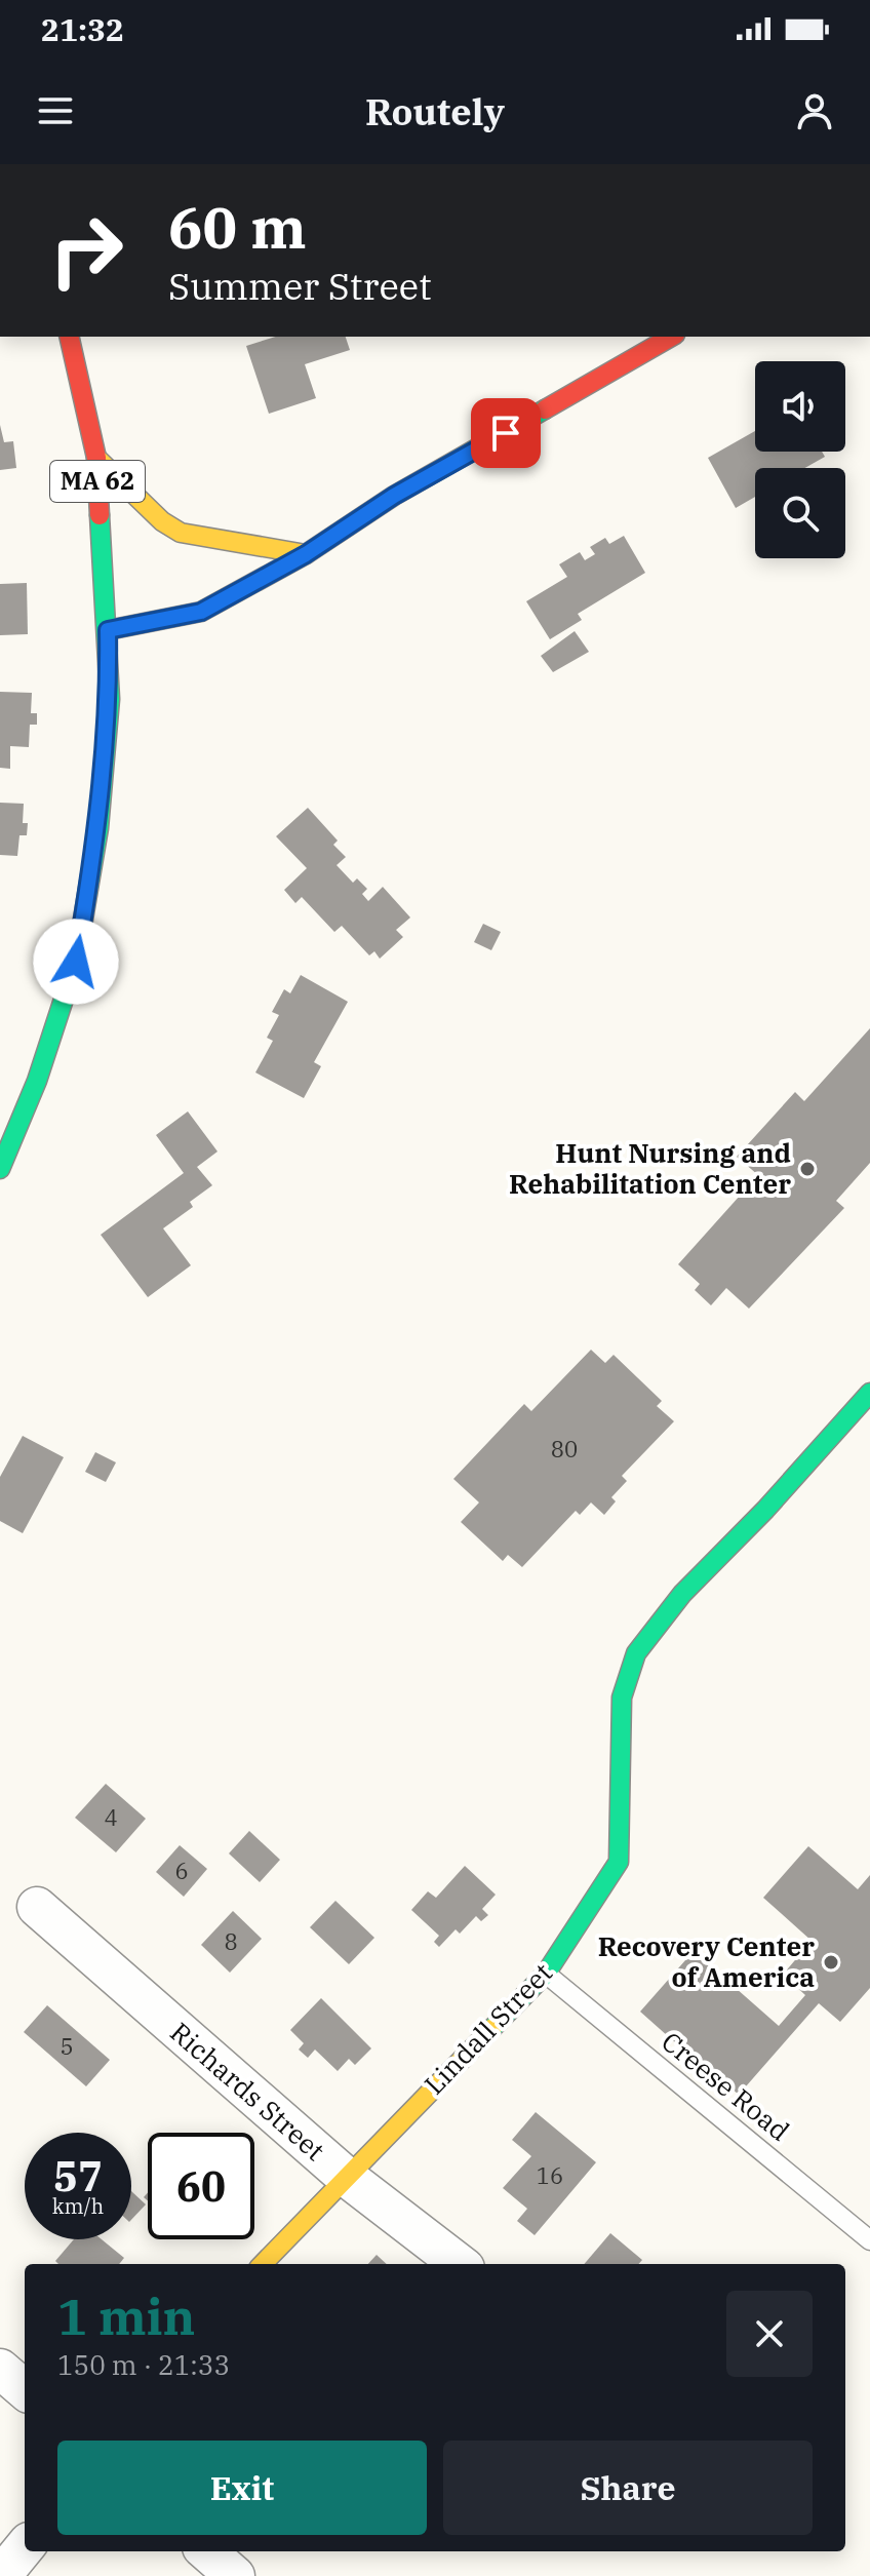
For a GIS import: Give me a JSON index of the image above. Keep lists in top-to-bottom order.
{
  "streets": {
    "street": ["MA 62", "Lindall Street", "Richards Street"],
    "lane": ["Creese Road"]
  },
  "crossings": [
    ["Lindall Street", "Creese Road"],
    ["Lindall Street", "Richards Street"]
  ],
  "places": ["Hunt Nursing and Rehabilitation Center", "Recovery Center of America"],
  "house_numbers": [
    "80",
    "4",
    "6",
    "8",
    "5",
    "16"
  ],
  "page": {
    "status": "21:32",
    "header": "Routely",
    "turn": ["60 m", "Summer Street"],
    "speed": "57 km/h",
    "limit": "60",
    "heading": ["1 min", "150 m · 21:33"],
    "buttons": ["Exit", "Share"]
  }
}
